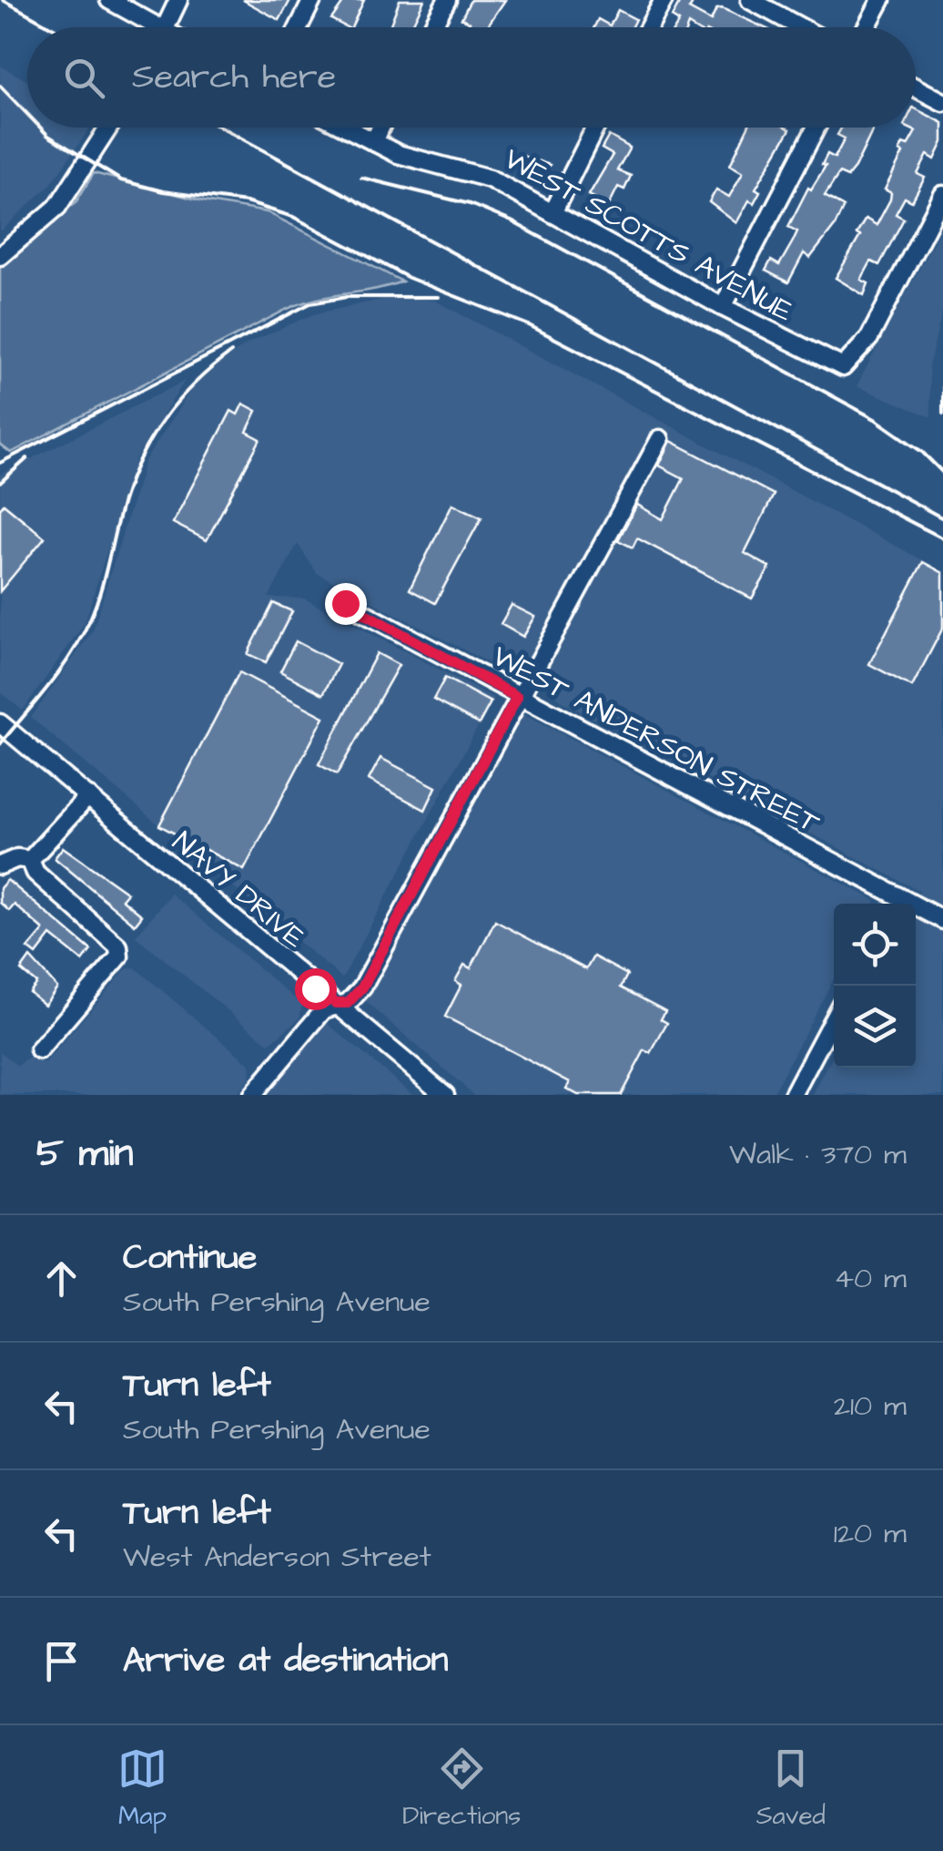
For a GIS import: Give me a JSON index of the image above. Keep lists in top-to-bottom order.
{
  "streets": {
    "street": ["WEST SCOTTS AVENUE", "WEST ANDERSON STREET", "NAVY DRIVE"]
  },
  "page": {
    "search": "Search here",
    "heading": ["5 min", "Walk · 370 m"],
    "list": [
      ["Continue", "South Pershing Avenue", "40 m"],
      ["Turn left", "South Pershing Avenue", "210 m"],
      ["Turn left", "West Anderson Street", "120 m"],
      "Arrive at destination"
    ],
    "nav": ["Map", "Directions", "Saved"]
  }
}
